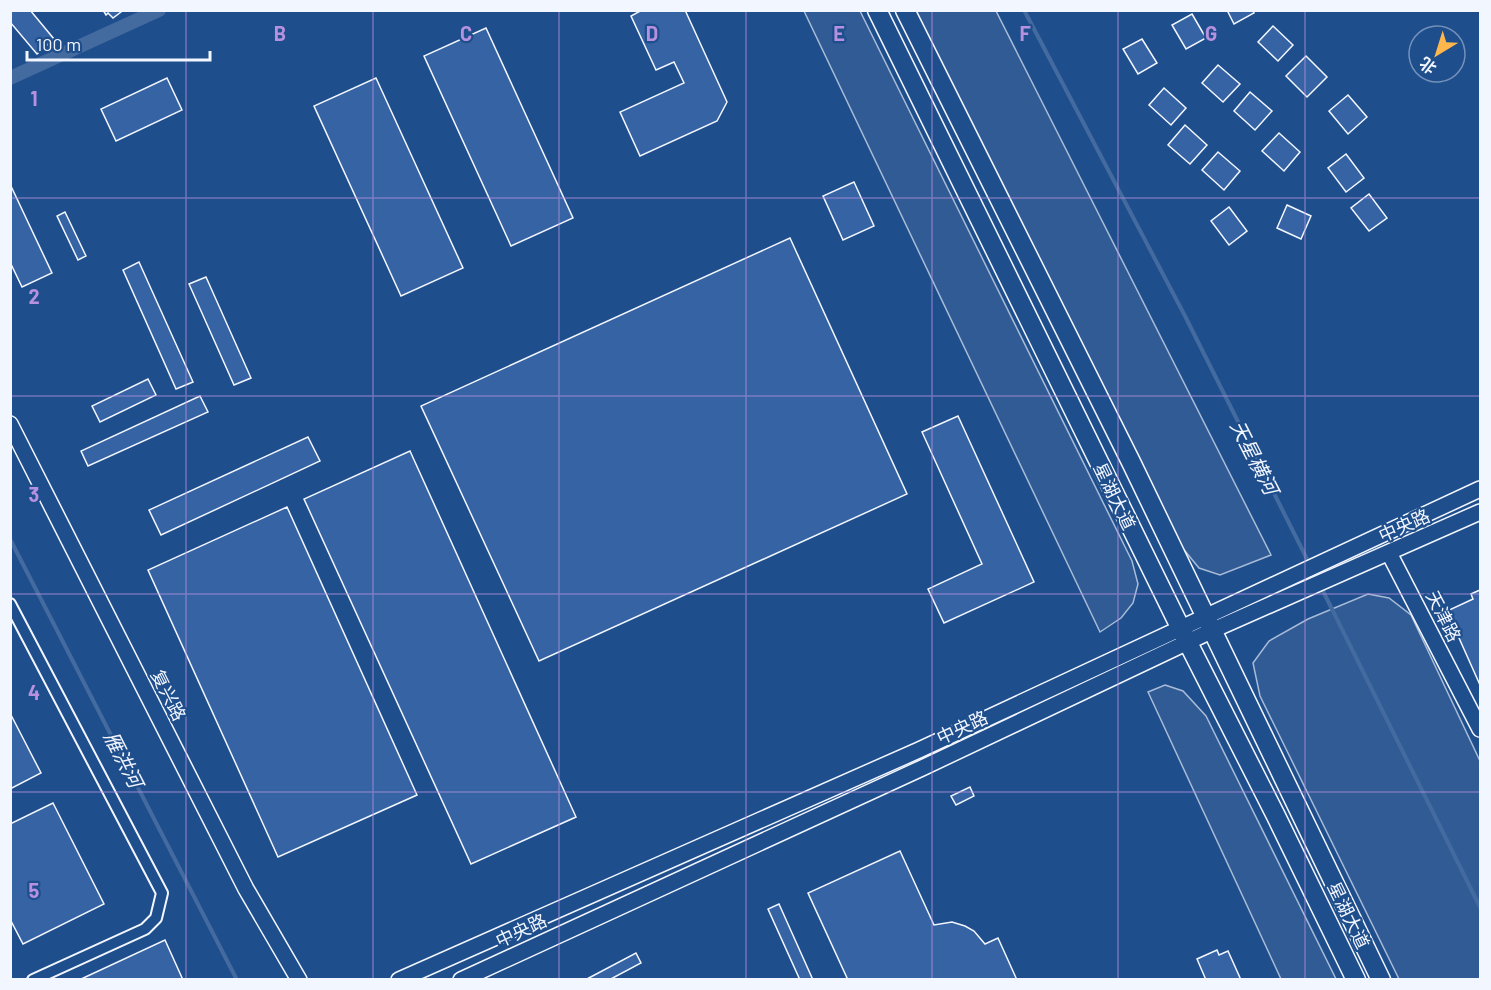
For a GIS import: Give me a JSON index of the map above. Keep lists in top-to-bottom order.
{
  "streets": {
    "main road": ["星湖大道"],
    "street": ["中央路", "天津路", "复兴路"]
  },
  "crossings": [
    ["星湖大道", "中央路"],
    ["中央路", "天津路"]
  ],
  "water": ["天星横河", "雁洪河"],
  "scale_bar": "100 m",
  "north": "bottom left",
  "grid": {
    "columns": [
      "B",
      "C",
      "D",
      "E",
      "F",
      "G"
    ],
    "rows": [
      "1",
      "2",
      "3",
      "4",
      "5"
    ]
  }
}
